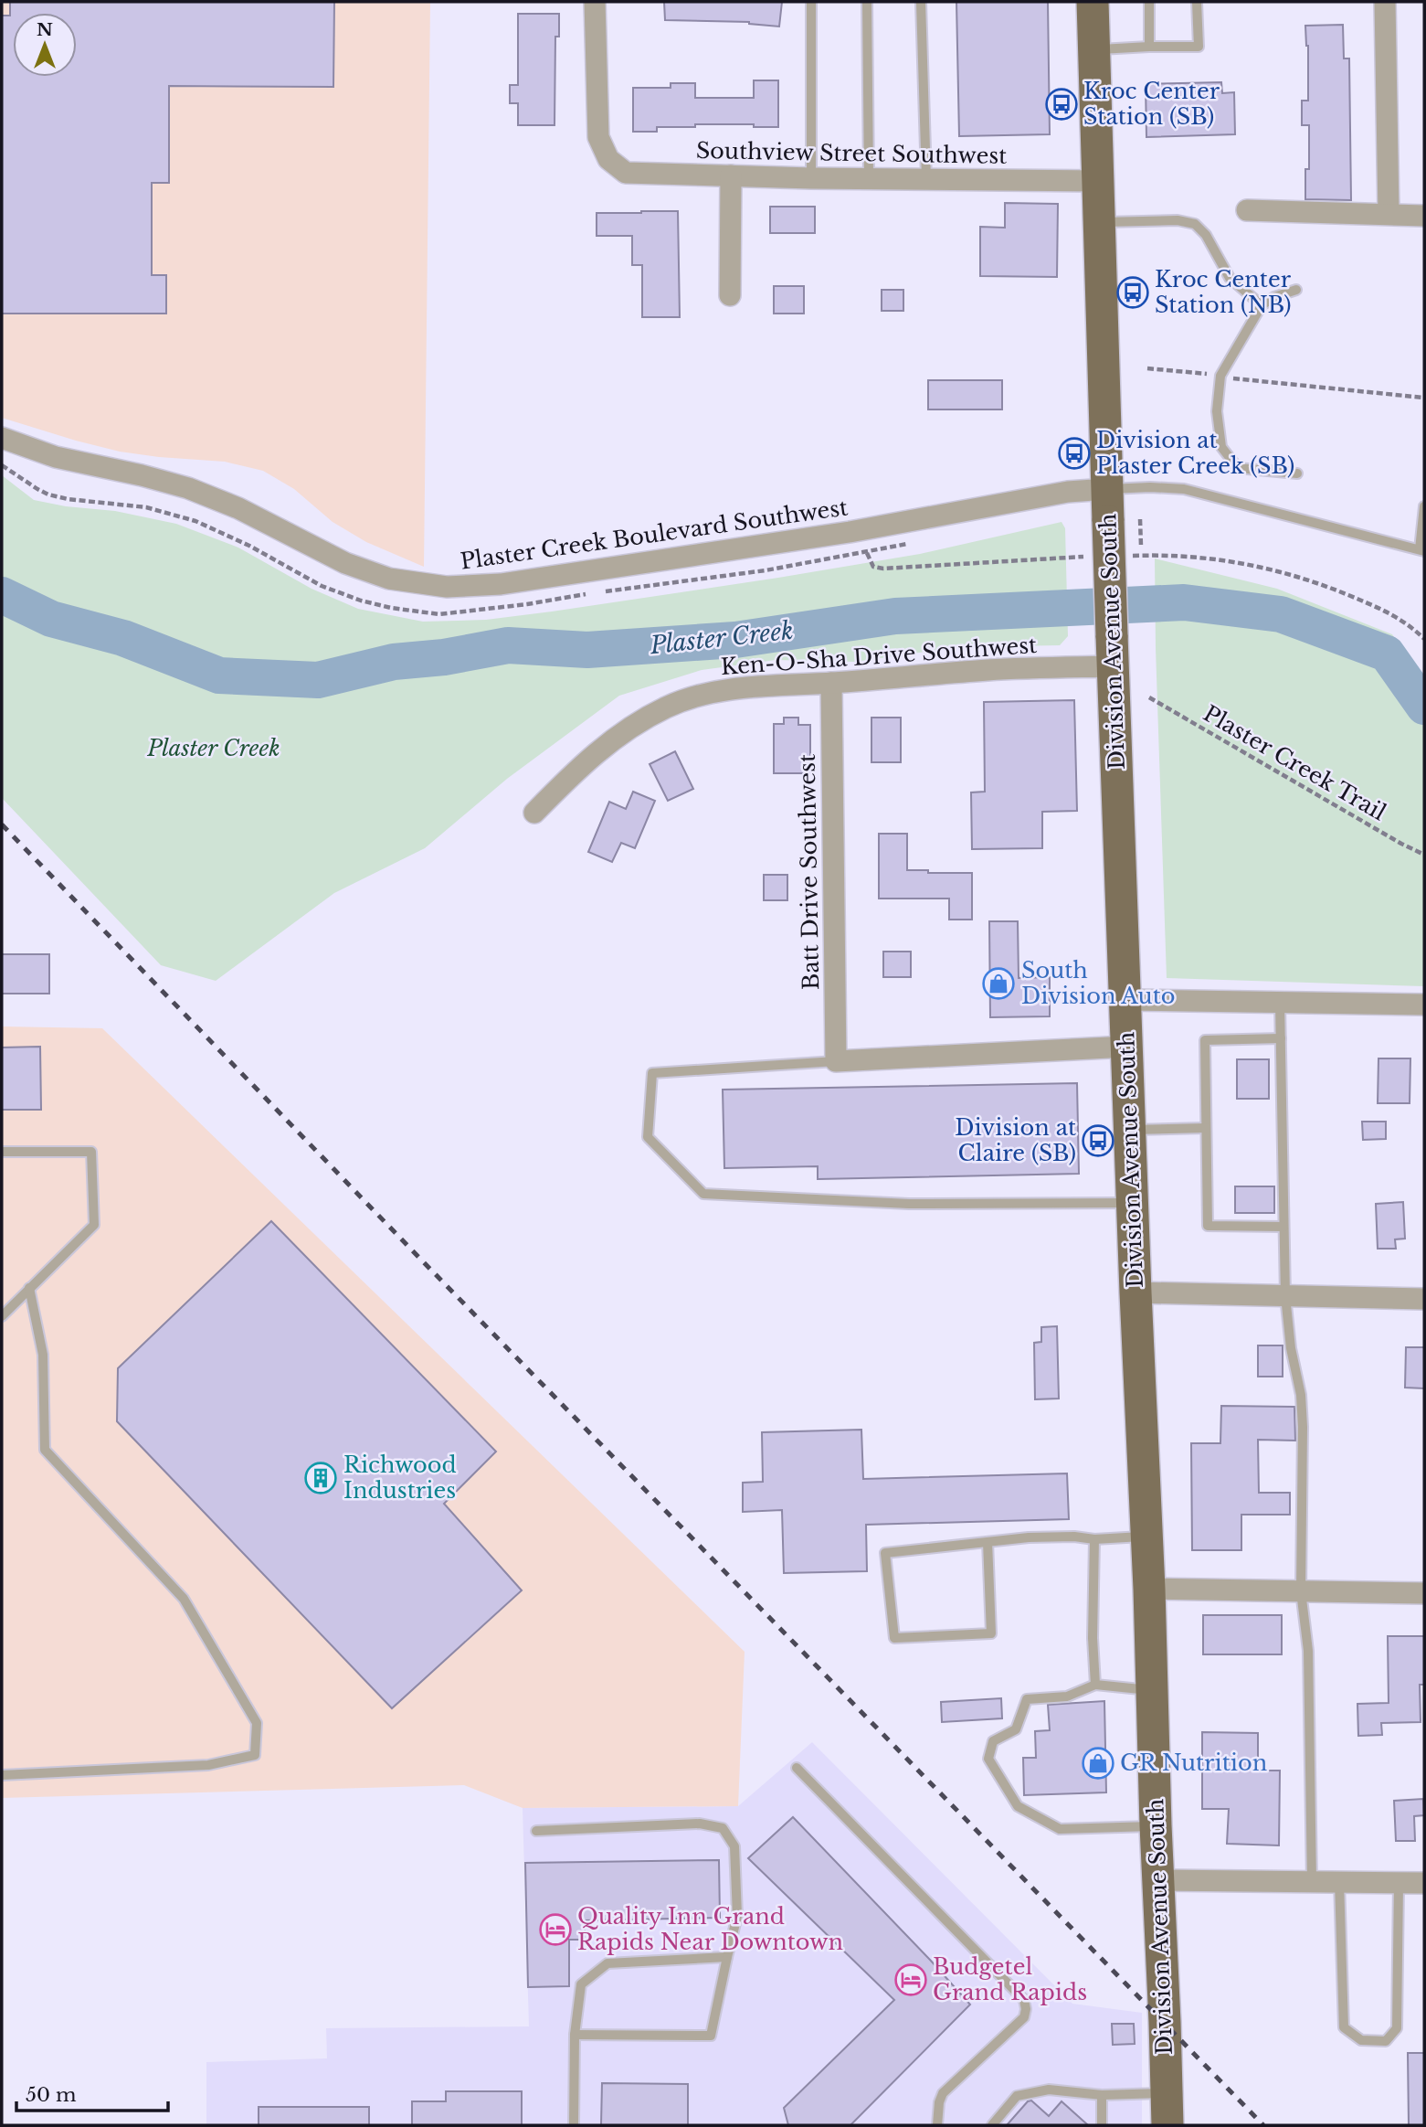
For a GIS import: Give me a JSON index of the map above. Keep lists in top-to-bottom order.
{
  "streets": {
    "main road": ["Division Avenue South"],
    "street": [
      "Southview Street Southwest",
      "Plaster Creek Boulevard Southwest",
      "Ken-O-Sha Drive Southwest",
      "Batt Drive Southwest"
    ],
    "path": ["Plaster Creek Trail"]
  },
  "crossings": [
    ["Southview Street Southwest", "Division Avenue South"],
    ["Plaster Creek Boulevard Southwest", "Division Avenue South"],
    ["Division Avenue South", "Ken-O-Sha Drive Southwest"],
    ["Ken-O-Sha Drive Southwest", "Batt Drive Southwest"]
  ],
  "water": ["Plaster Creek"],
  "parks": ["Plaster Creek"],
  "places": {
    "bus stop": [
      "Kroc Center Station (SB)",
      "Kroc Center Station (NB)",
      "Division at Plaster Creek (SB)",
      "Division at Claire (SB)"
    ],
    "shop": ["South Division Auto", "GR Nutrition"],
    "building": ["Richwood Industries"],
    "hotel": ["Quality Inn Grand Rapids Near Downtown", "Budgetel Grand Rapids"]
  },
  "scale_bar": "50 m",
  "north": "top"
}
